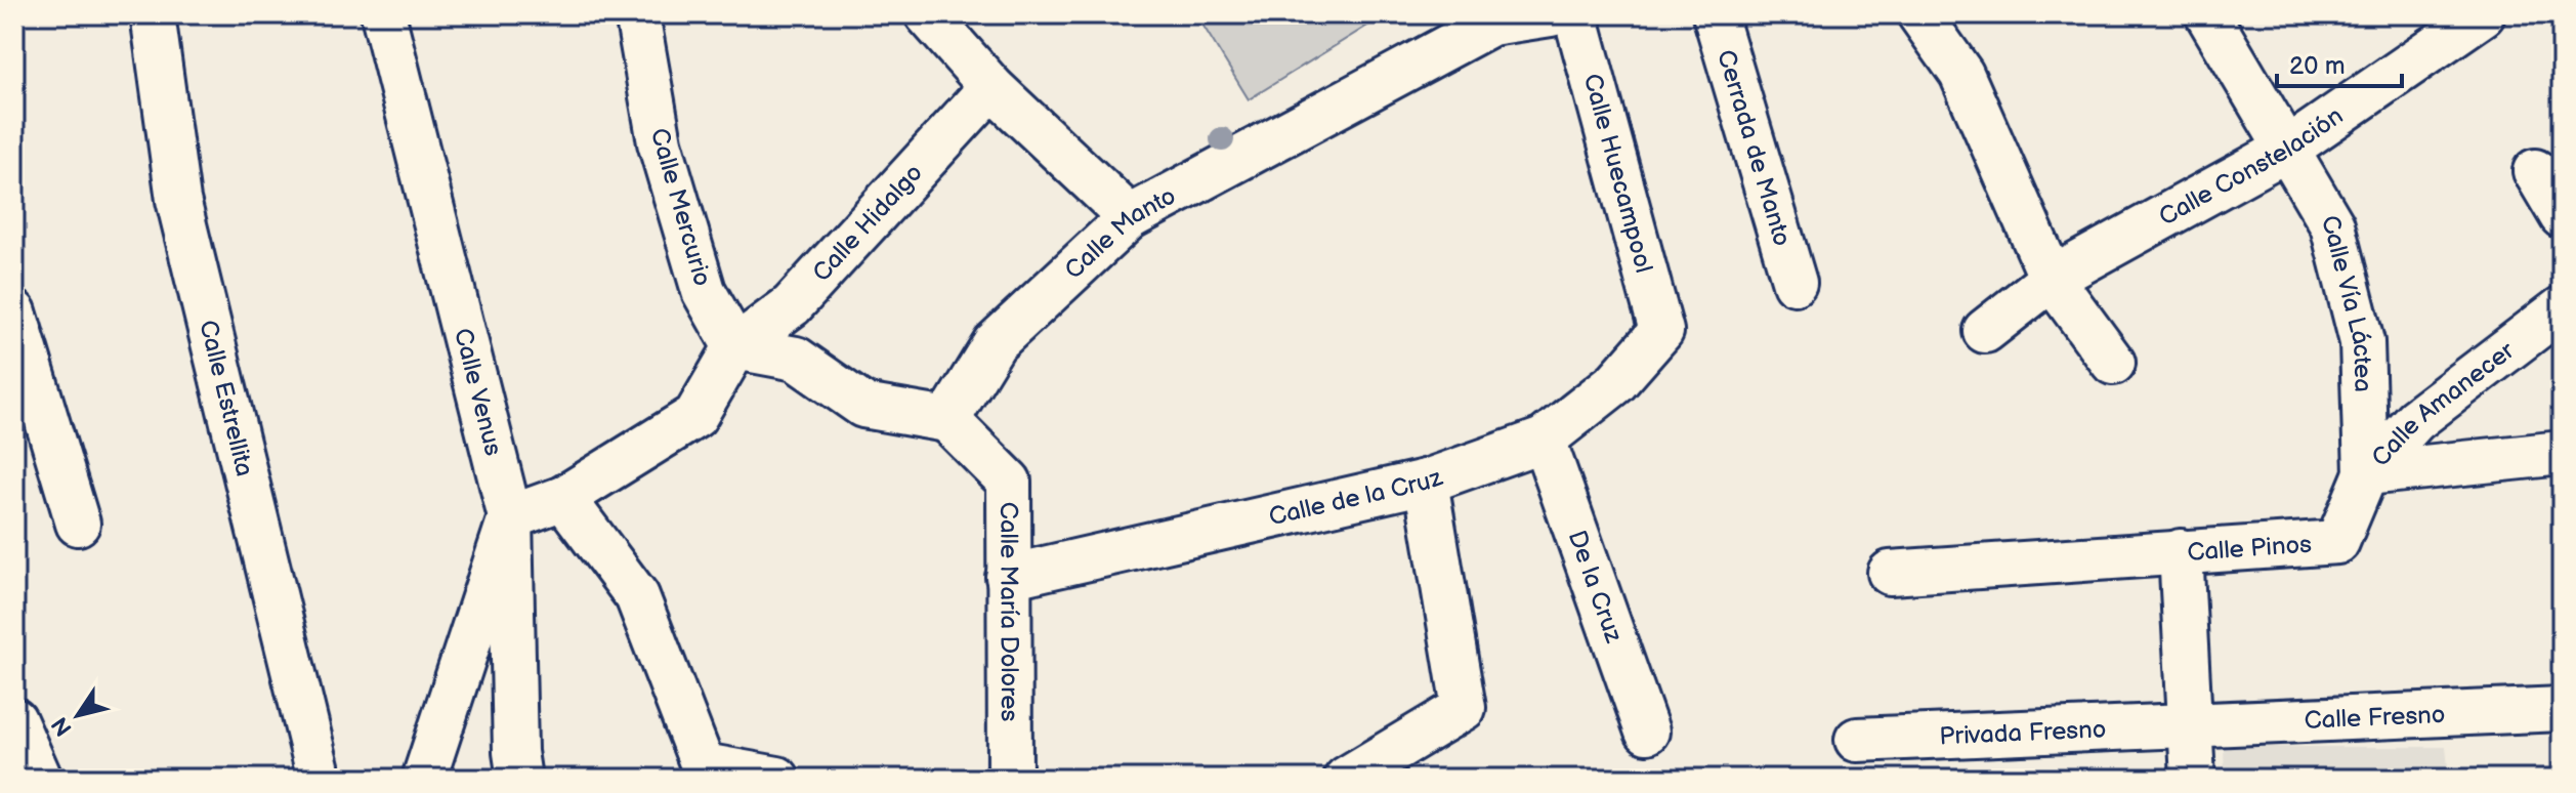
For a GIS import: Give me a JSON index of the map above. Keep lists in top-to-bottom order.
{
  "streets": {
    "street": [
      "Cerrada de Manto",
      "Calle Constelación",
      "Calle Huecampool",
      "Calle Mercurio",
      "Calle Hidalgo",
      "Calle Manto",
      "Calle Vía Láctea",
      "Calle Venus",
      "Calle Estrellita",
      "Calle Amanecer",
      "Calle de la Cruz",
      "Calle Pinos",
      "De la Cruz",
      "Calle María Dolores",
      "Calle Fresno",
      "Privada Fresno"
    ]
  },
  "crossings": [
    ["Calle Constelación", "Calle Vía Láctea"],
    ["Calle Huecampool", "Calle de la Cruz"],
    ["Calle Mercurio", "Calle Hidalgo"],
    ["Calle Manto", "Calle María Dolores"],
    ["Calle Vía Láctea", "Calle Amanecer"],
    ["Calle Vía Láctea", "Calle Pinos"],
    ["Calle Amanecer", "Calle Pinos"],
    ["Calle de la Cruz", "De la Cruz"],
    ["Calle de la Cruz", "Calle María Dolores"],
    ["Calle Fresno", "Privada Fresno"]
  ],
  "scale_bar": "20 m",
  "north": "bottom left"
}
